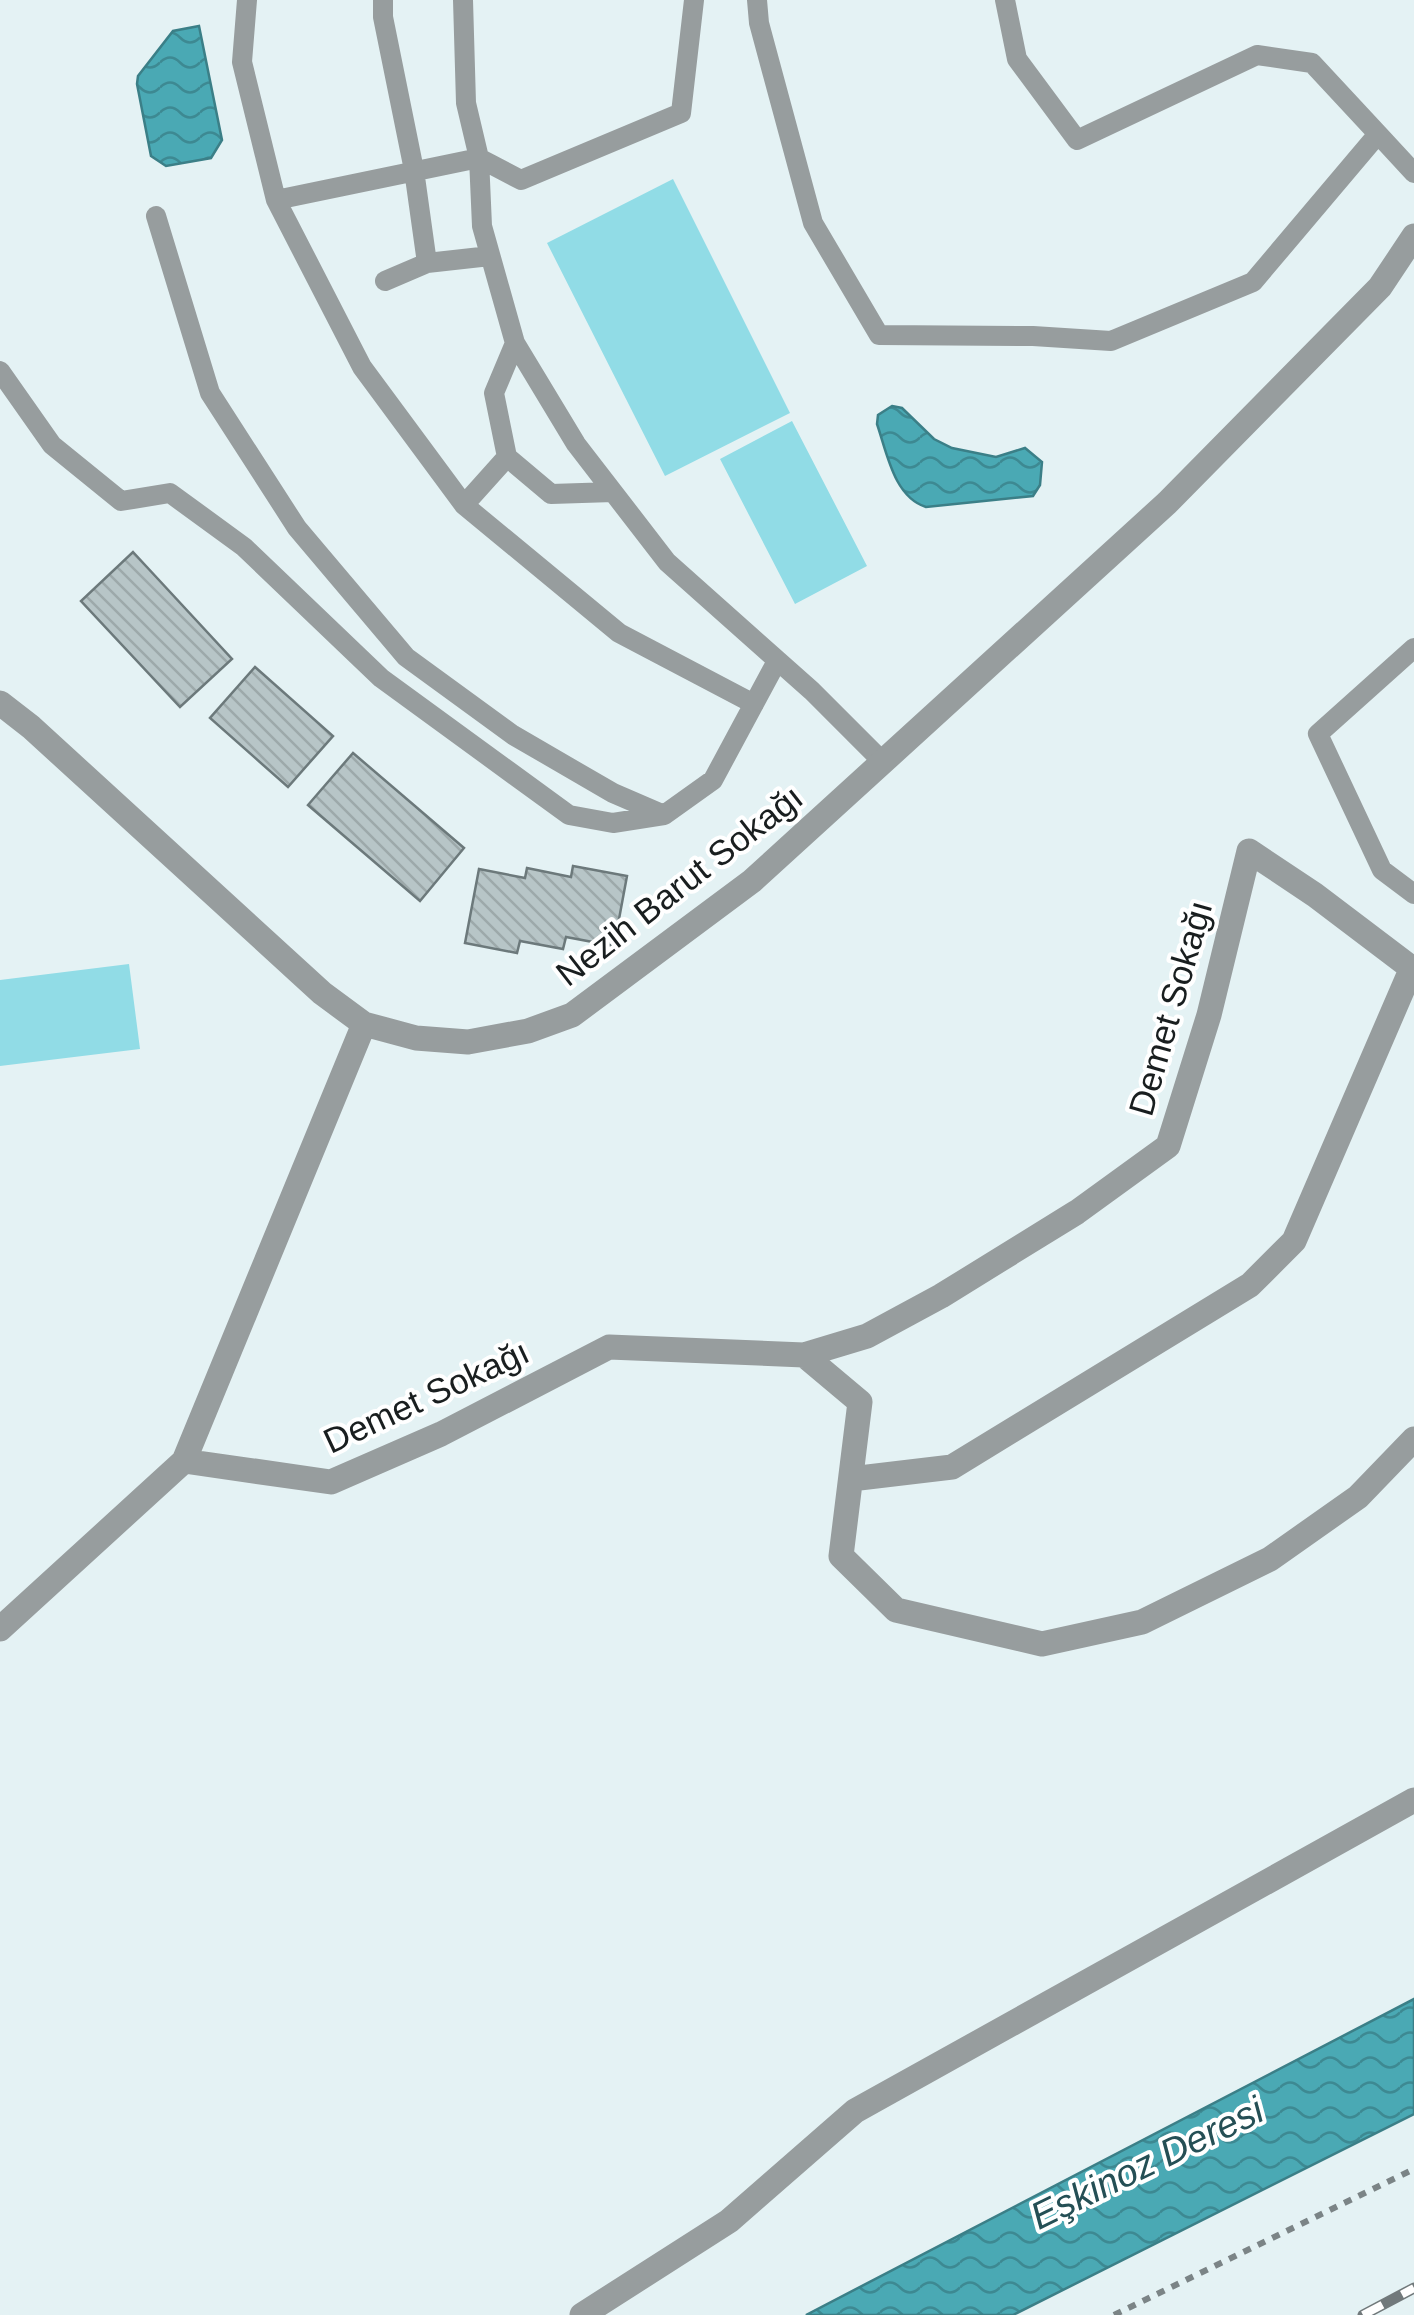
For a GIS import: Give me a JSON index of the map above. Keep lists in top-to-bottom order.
{
  "streets": {
    "street": ["Nezih Barut Sokağı", "Demet Sokağı"]
  },
  "water": ["Eşkinoz Deresi"]
}
